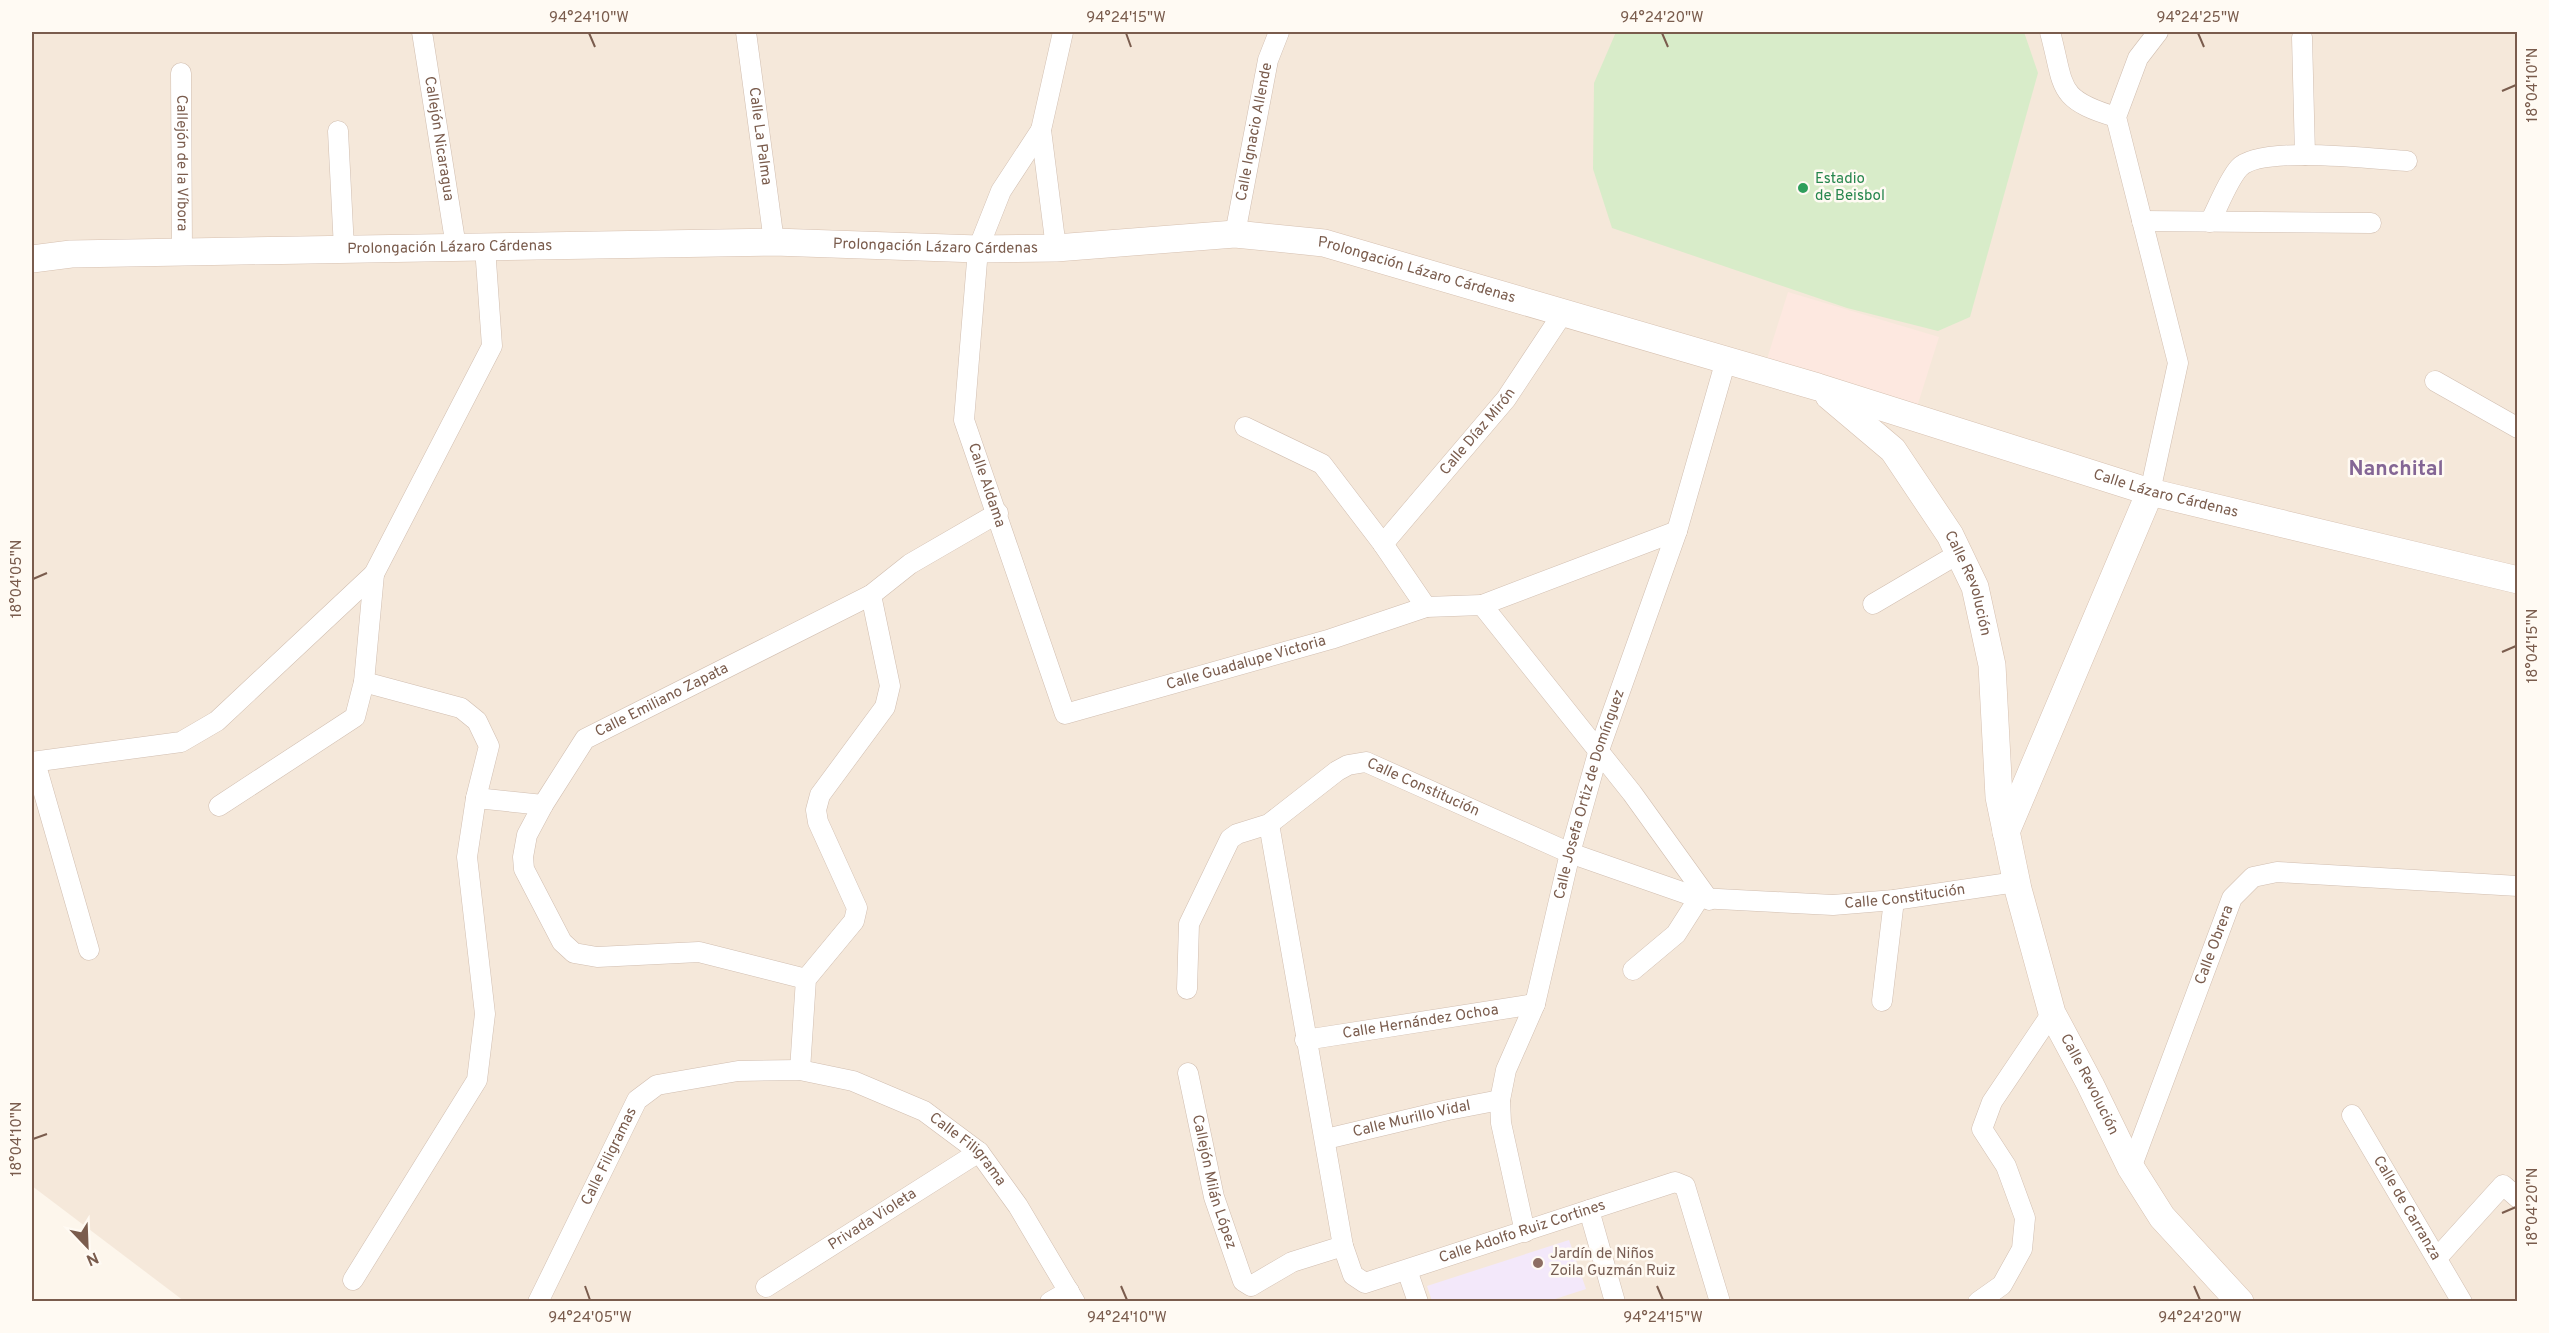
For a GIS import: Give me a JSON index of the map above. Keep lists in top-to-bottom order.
{
  "streets": {
    "main road": ["Prolongación Lázaro Cárdenas", "Calle Lázaro Cárdenas", "Calle Revolución"],
    "street": [
      "Calle Ignacio Allende",
      "Calle La Palma",
      "Callejón Nicaragua",
      "Callejón de la Víbora",
      "Calle Díaz Mirón",
      "Calle Aldama",
      "Calle Guadalupe Victoria",
      "Calle Emiliano Zapata",
      "Calle Constitución",
      "Calle Josefa Ortiz de Domínguez",
      "Calle Obrera",
      "Calle Hernández Ochoa",
      "Calle Murillo Vidal",
      "Calle Filigrama",
      "Calle Filigramas",
      "Callejón Milán López",
      "Calle de Carranza",
      "Privada Violeta",
      "Calle Adolfo Ruiz Cortines"
    ]
  },
  "crossings": [
    ["Calle Ignacio Allende", "Prolongación Lázaro Cárdenas"],
    ["Calle La Palma", "Prolongación Lázaro Cárdenas"],
    ["Callejón Nicaragua", "Prolongación Lázaro Cárdenas"],
    ["Callejón de la Víbora", "Prolongación Lázaro Cárdenas"],
    ["Prolongación Lázaro Cárdenas", "Calle Díaz Mirón"],
    ["Prolongación Lázaro Cárdenas", "Calle Aldama"],
    ["Prolongación Lázaro Cárdenas", "Calle Lázaro Cárdenas"],
    ["Prolongación Lázaro Cárdenas", "Calle Revolución"],
    ["Prolongación Lázaro Cárdenas", "Calle Josefa Ortiz de Domínguez"],
    ["Calle Aldama", "Calle Guadalupe Victoria"],
    ["Calle Aldama", "Calle Emiliano Zapata"],
    ["Calle Lázaro Cárdenas", "Calle Revolución"],
    ["Calle Revolución", "Calle Constitución"],
    ["Calle Revolución", "Calle Obrera"],
    ["Calle Constitución", "Calle Josefa Ortiz de Domínguez"],
    ["Calle Josefa Ortiz de Domínguez", "Calle Hernández Ochoa"],
    ["Calle Josefa Ortiz de Domínguez", "Calle Murillo Vidal"],
    ["Calle Josefa Ortiz de Domínguez", "Calle Adolfo Ruiz Cortines"],
    ["Calle Filigrama", "Calle Filigramas"],
    ["Calle Filigrama", "Privada Violeta"],
    ["Callejón Milán López", "Calle Adolfo Ruiz Cortines"]
  ],
  "districts": ["Nanchital"],
  "places": ["Estadio de Beisbol", "Jardín de Niños Zoila Guzmán Ruiz"],
  "north": "bottom right",
  "coordinates": [
    "94°24'10\"W",
    "94°24'15\"W",
    "94°24'20\"W",
    "94°24'25\"W",
    "18°04'10\"N",
    "18°04'05\"N",
    "18°04'15\"N",
    "18°04'20\"N",
    "94°24'05\"W"
  ]
}
